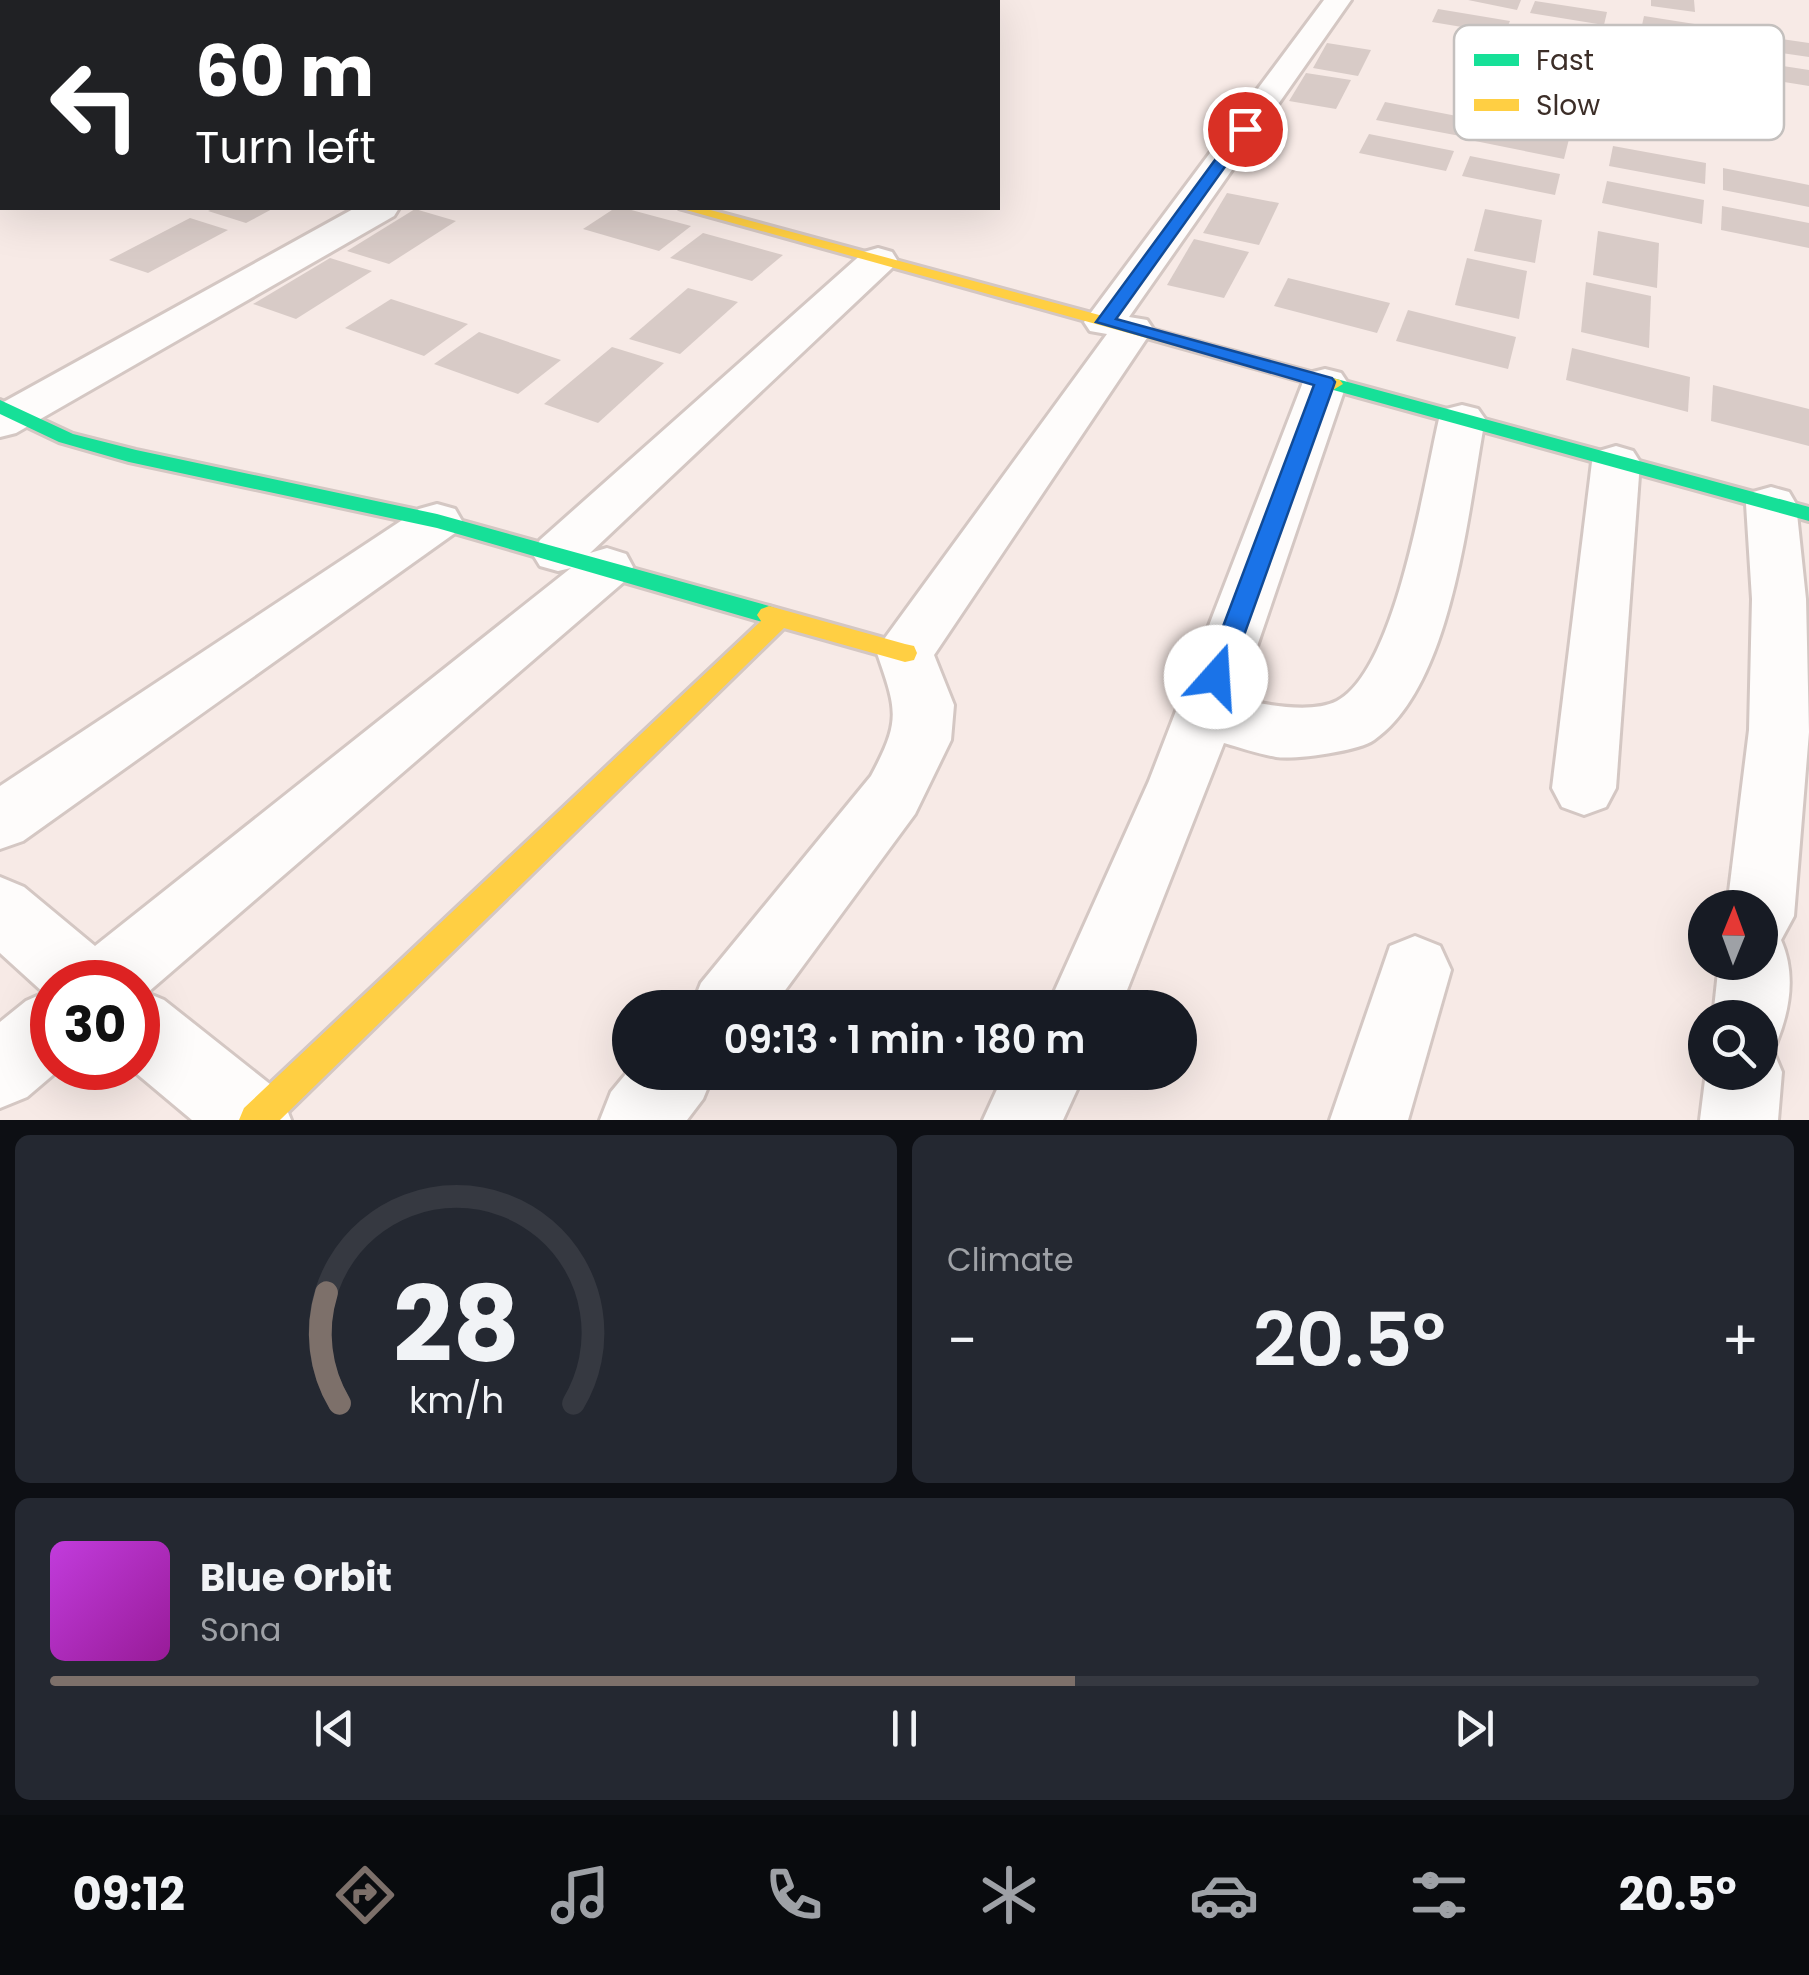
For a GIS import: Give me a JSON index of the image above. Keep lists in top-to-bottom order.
{
  "legend": ["Fast", "Slow"],
  "north": "top",
  "page": {
    "turn": ["60 m", "Turn left"],
    "limit": "30",
    "trip": "09:13 · 1 min · 180 m",
    "tile": "Climate",
    "heat": ["−", "20.5°", "+"],
    "song": ["Blue Orbit", "Sona"],
    "tabs": ["09:12", "20.5°"],
    "gauge": ["28", "km/h"]
  }
}
